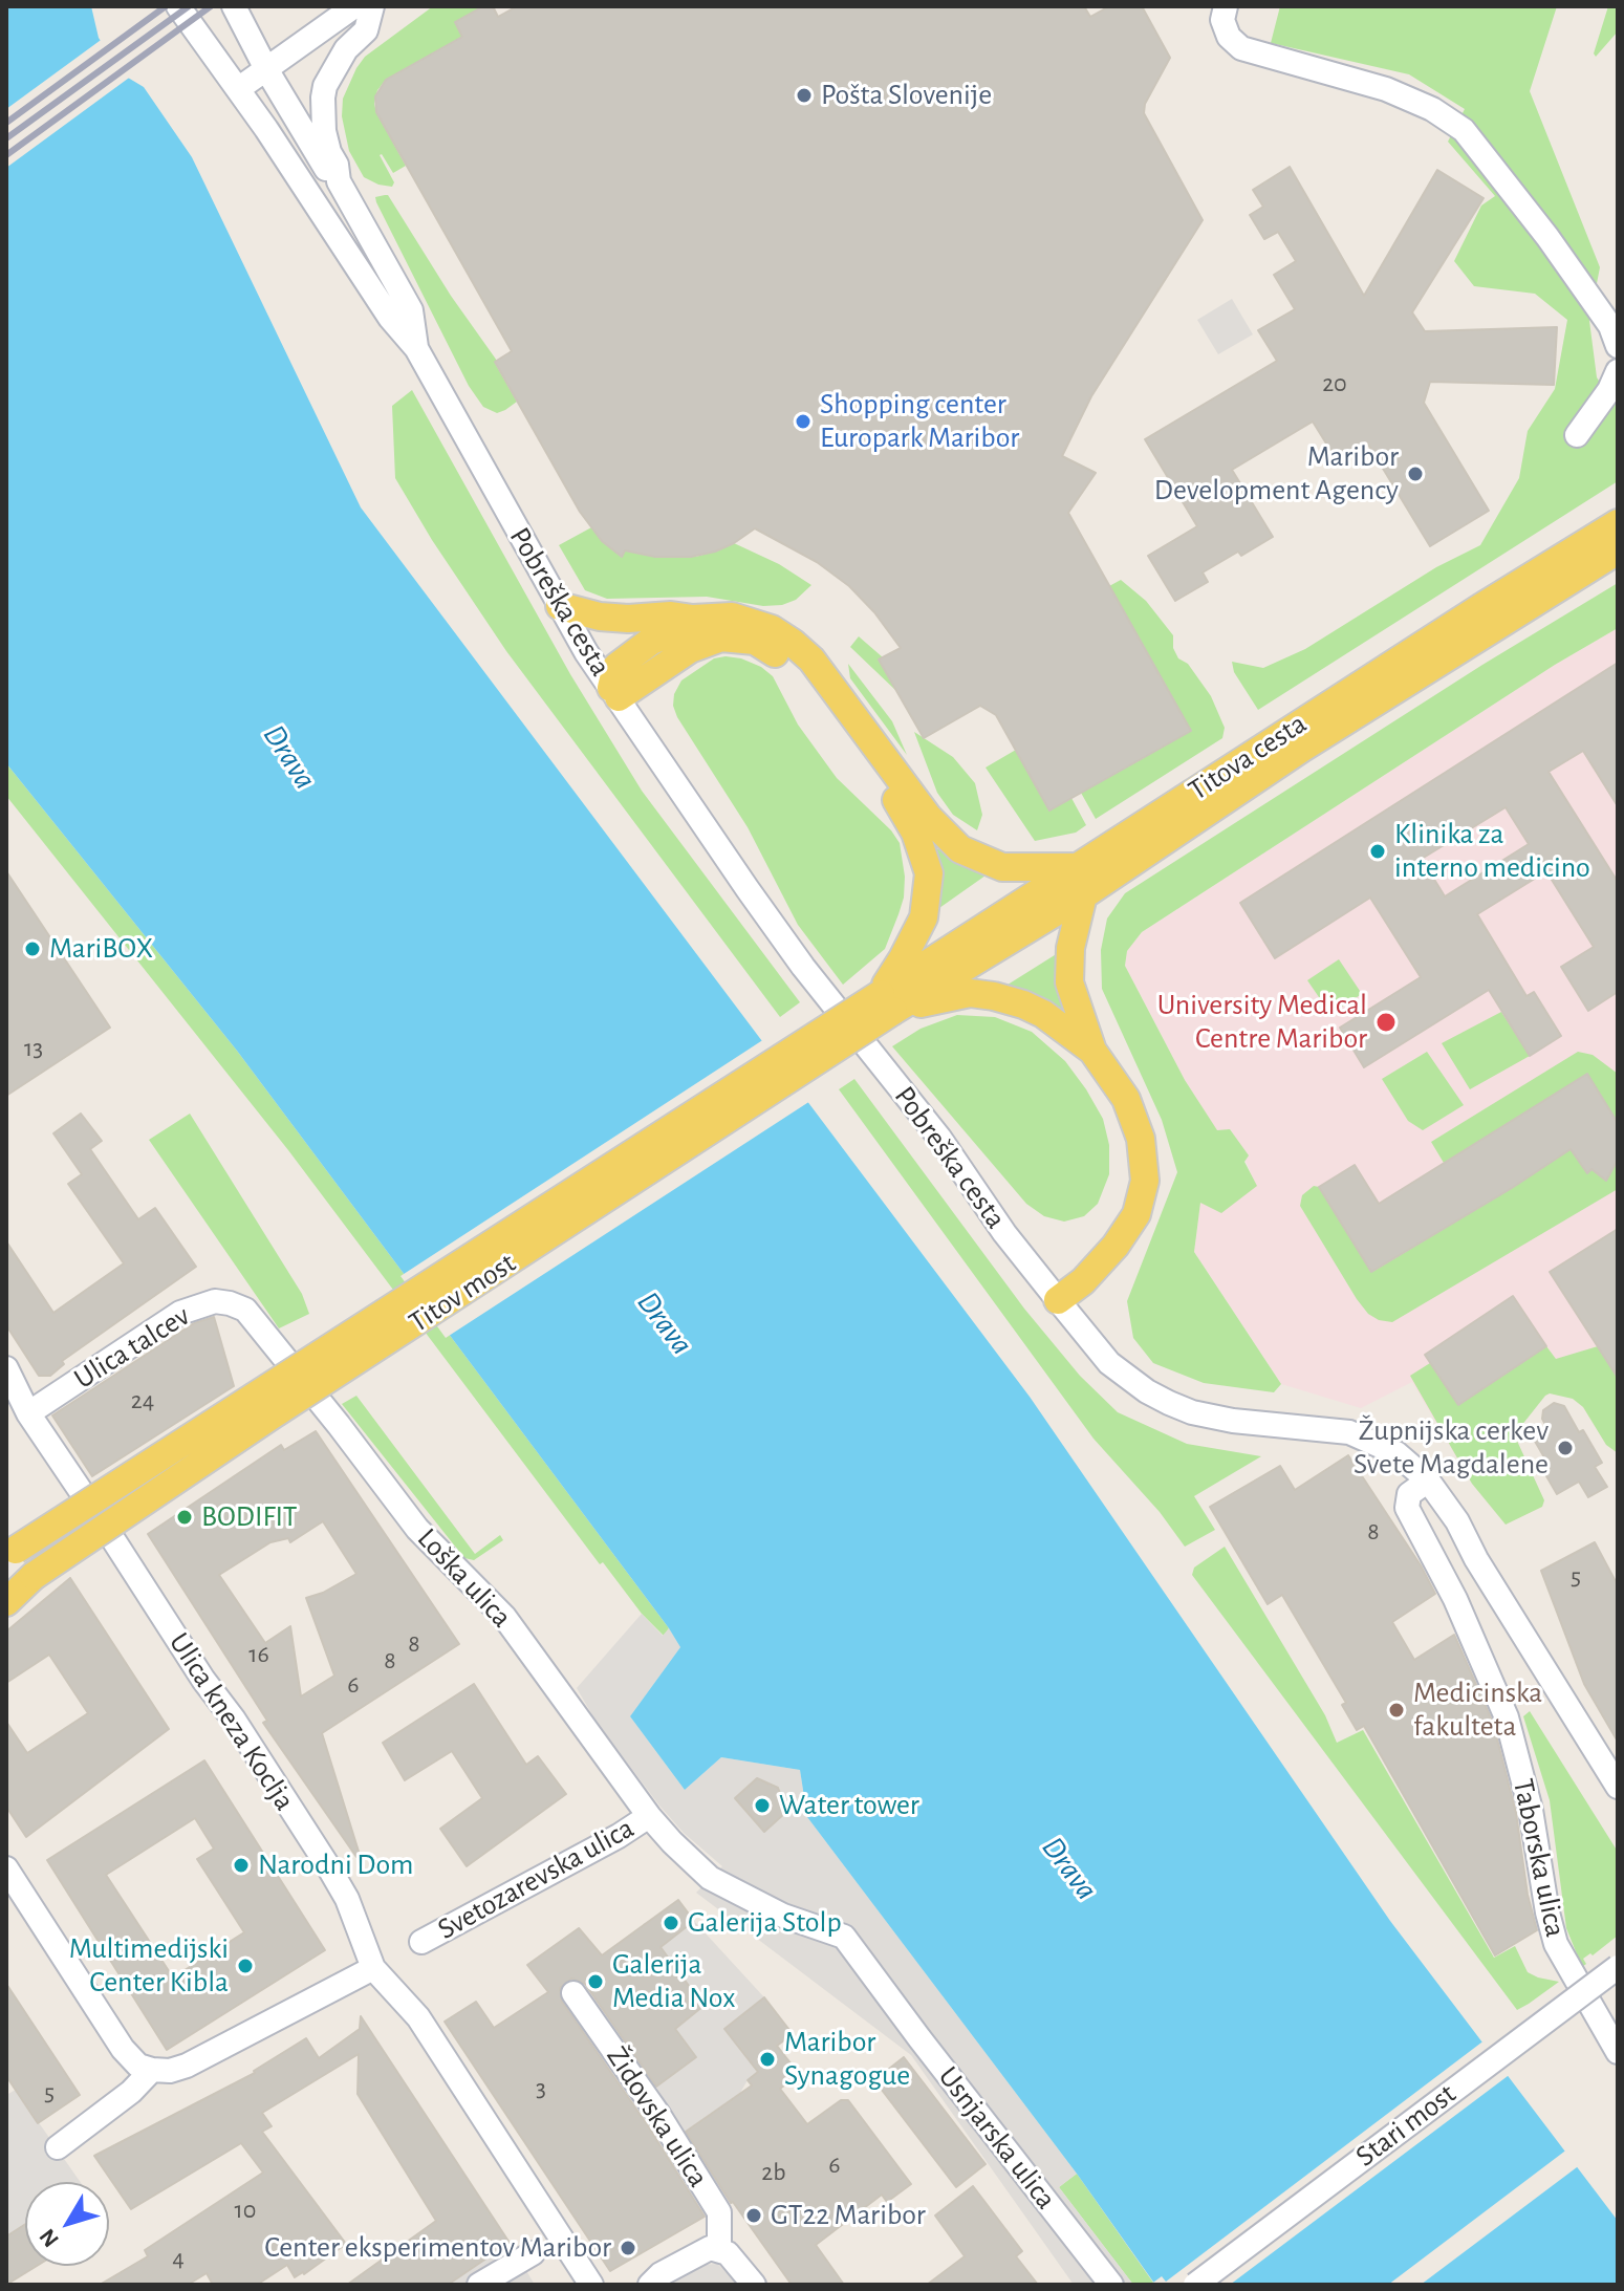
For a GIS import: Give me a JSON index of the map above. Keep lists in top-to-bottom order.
{
  "streets": {
    "main road": ["Titova cesta", "Titov most"],
    "street": [
      "Pobreška cesta",
      "Ulica talcev",
      "Loška ulica",
      "Ulica kneza Koclja",
      "Taborska ulica",
      "Svetozarevska ulica",
      "Židovska ulica",
      "Stari most",
      "Usnjarska ulica"
    ]
  },
  "crossings": [
    ["Pobreška cesta", "Taborska ulica"],
    ["Titova cesta", "Titov most"],
    ["Ulica talcev", "Loška ulica"],
    ["Ulica talcev", "Ulica kneza Koclja"],
    ["Loška ulica", "Svetozarevska ulica"],
    ["Loška ulica", "Usnjarska ulica"],
    ["Svetozarevska ulica", "Usnjarska ulica"]
  ],
  "water": ["Drava"],
  "places": [
    "Pošta Slovenije",
    "Shopping center Europark Maribor",
    "Maribor Development Agency",
    "Klinika za interno medicino",
    "MariBOX",
    "University Medical Centre Maribor",
    "Župnijska cerkev Svete Magdalene",
    "BODIFIT",
    "Medicinska fakulteta",
    "Water tower",
    "Narodni Dom",
    "Galerija Stolp",
    "Multimedijski Center Kibla",
    "Galerija Media Nox",
    "Maribor Synagogue",
    "GT22 Maribor",
    "Center eksperimentov Maribor"
  ],
  "house_numbers": [
    "20",
    "13",
    "24",
    "8",
    "5",
    "8",
    "16",
    "8",
    "6",
    "3",
    "5",
    "6",
    "2b",
    "10",
    "4"
  ],
  "north": "bottom left"
}
